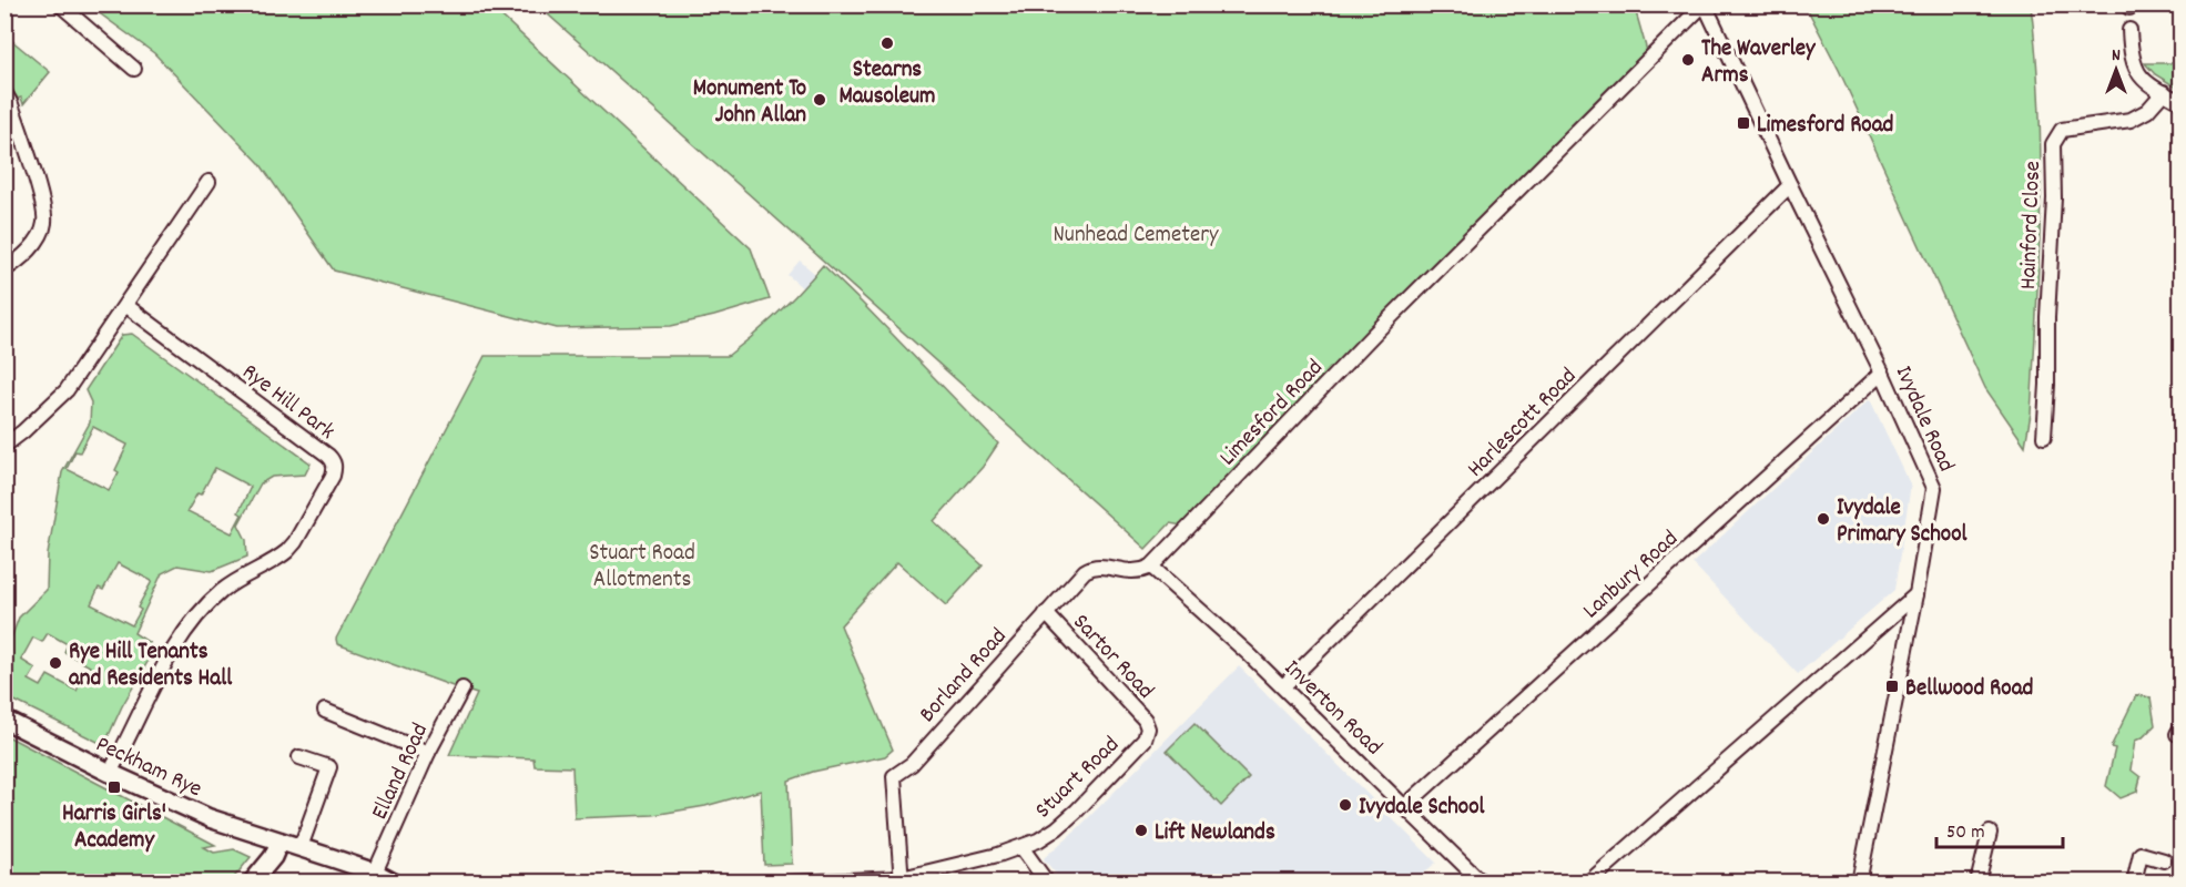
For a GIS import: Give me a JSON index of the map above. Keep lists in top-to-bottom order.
{
  "streets": {
    "street": [
      "Hainford Close",
      "Rye Hill Park",
      "Limesford Road",
      "Ivydale Road",
      "Harlescott Road",
      "Lanbury Road",
      "Sartor Road",
      "Borland Road",
      "Inverton Road",
      "Peckham Rye",
      "Elland Road",
      "Stuart Road"
    ]
  },
  "crossings": [
    ["Rye Hill Park", "Peckham Rye"],
    ["Limesford Road", "Ivydale Road"],
    ["Limesford Road", "Borland Road"],
    ["Limesford Road", "Inverton Road"],
    ["Ivydale Road", "Harlescott Road"],
    ["Ivydale Road", "Lanbury Road"],
    ["Harlescott Road", "Inverton Road"],
    ["Lanbury Road", "Inverton Road"],
    ["Sartor Road", "Borland Road"],
    ["Sartor Road", "Stuart Road"],
    ["Borland Road", "Inverton Road"],
    ["Borland Road", "Stuart Road"],
    ["Peckham Rye", "Elland Road"]
  ],
  "parks": ["Nunhead Cemetery", "Stuart Road Allotments"],
  "places": {
    "other": [
      "Stearns Mausoleum",
      "The Waverley Arms",
      "Monument To John Allan",
      "Ivydale Primary School",
      "Rye Hill Tenants and Residents Hall",
      "Ivydale School",
      "Lift Newlands"
    ],
    "transit": ["Limesford Road", "Bellwood Road", "Harris Girls' Academy"]
  },
  "scale_bar": "50 m",
  "north": "top"
}
